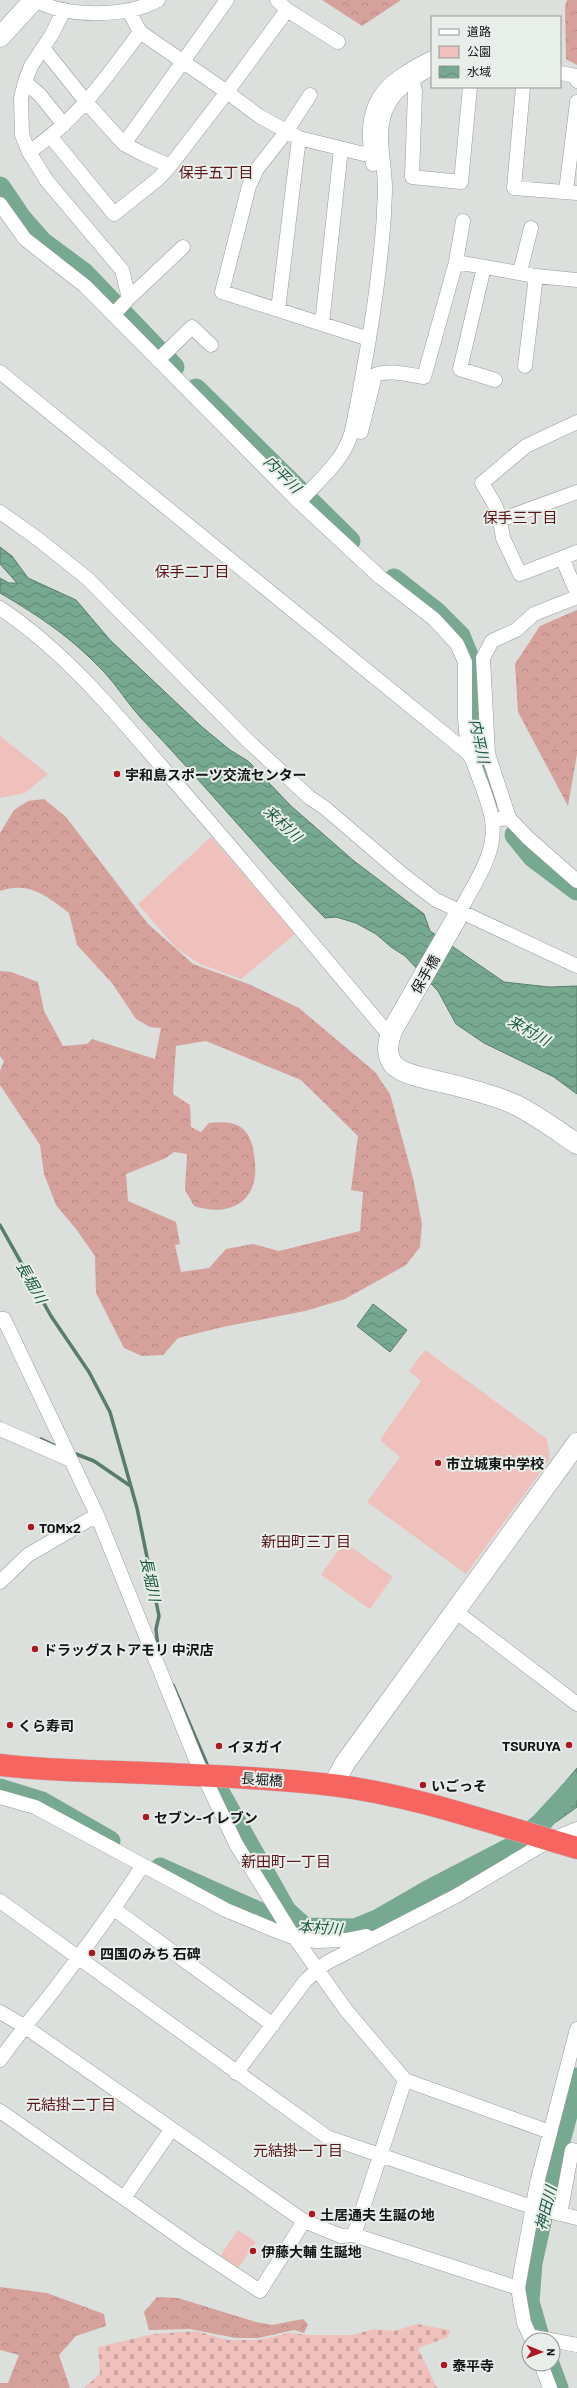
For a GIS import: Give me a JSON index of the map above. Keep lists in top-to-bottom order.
{
  "streets": {
    "highway": ["長堀橋"],
    "street": ["保手橋"]
  },
  "districts": [
    "保手五丁目",
    "保手三丁目",
    "保手二丁目",
    "新田町三丁目",
    "新田町一丁目",
    "元結掛二丁目",
    "元結掛一丁目"
  ],
  "water": [
    "内平川",
    "来村川",
    "長堀川",
    "本村川",
    "神田川"
  ],
  "places": [
    "宇和島スポーツ交流センター",
    "市立城東中学校",
    "TOMx2",
    "ドラッグストアモリ 中沢店",
    "くら寿司",
    "TSURUYA",
    "イヌガイ",
    "いごっそ",
    "セブン-イレブン",
    "四国のみち 石碑",
    "土居通夫 生誕の地",
    "伊藤大輔 生誕地",
    "泰平寺"
  ],
  "legend": ["道路", "公園", "水域"],
  "north": "right"
}
